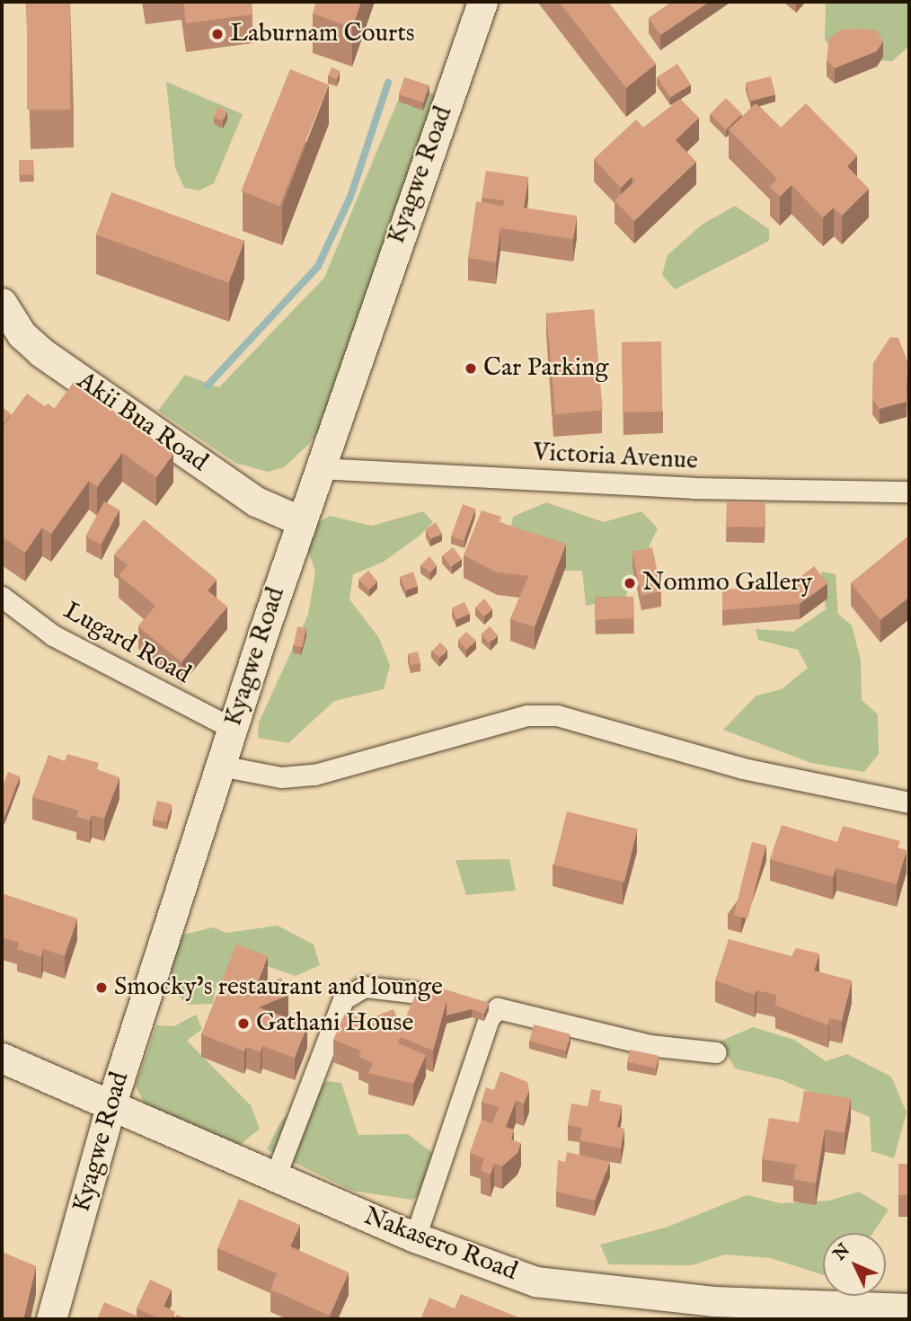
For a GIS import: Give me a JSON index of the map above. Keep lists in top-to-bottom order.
{
  "streets": {
    "street": [
      "Kyagwe Road",
      "Akii Bua Road",
      "Victoria Avenue",
      "Lugard Road",
      "Nakasero Road"
    ]
  },
  "crossings": [
    ["Kyagwe Road", "Akii Bua Road"],
    ["Kyagwe Road", "Victoria Avenue"],
    ["Kyagwe Road", "Lugard Road"],
    ["Kyagwe Road", "Nakasero Road"]
  ],
  "places": [
    "Laburnam Courts",
    "Car Parking",
    "Nommo Gallery",
    "Smocky’s restaurant and lounge",
    "Gathani House"
  ],
  "north": "top left"
}
